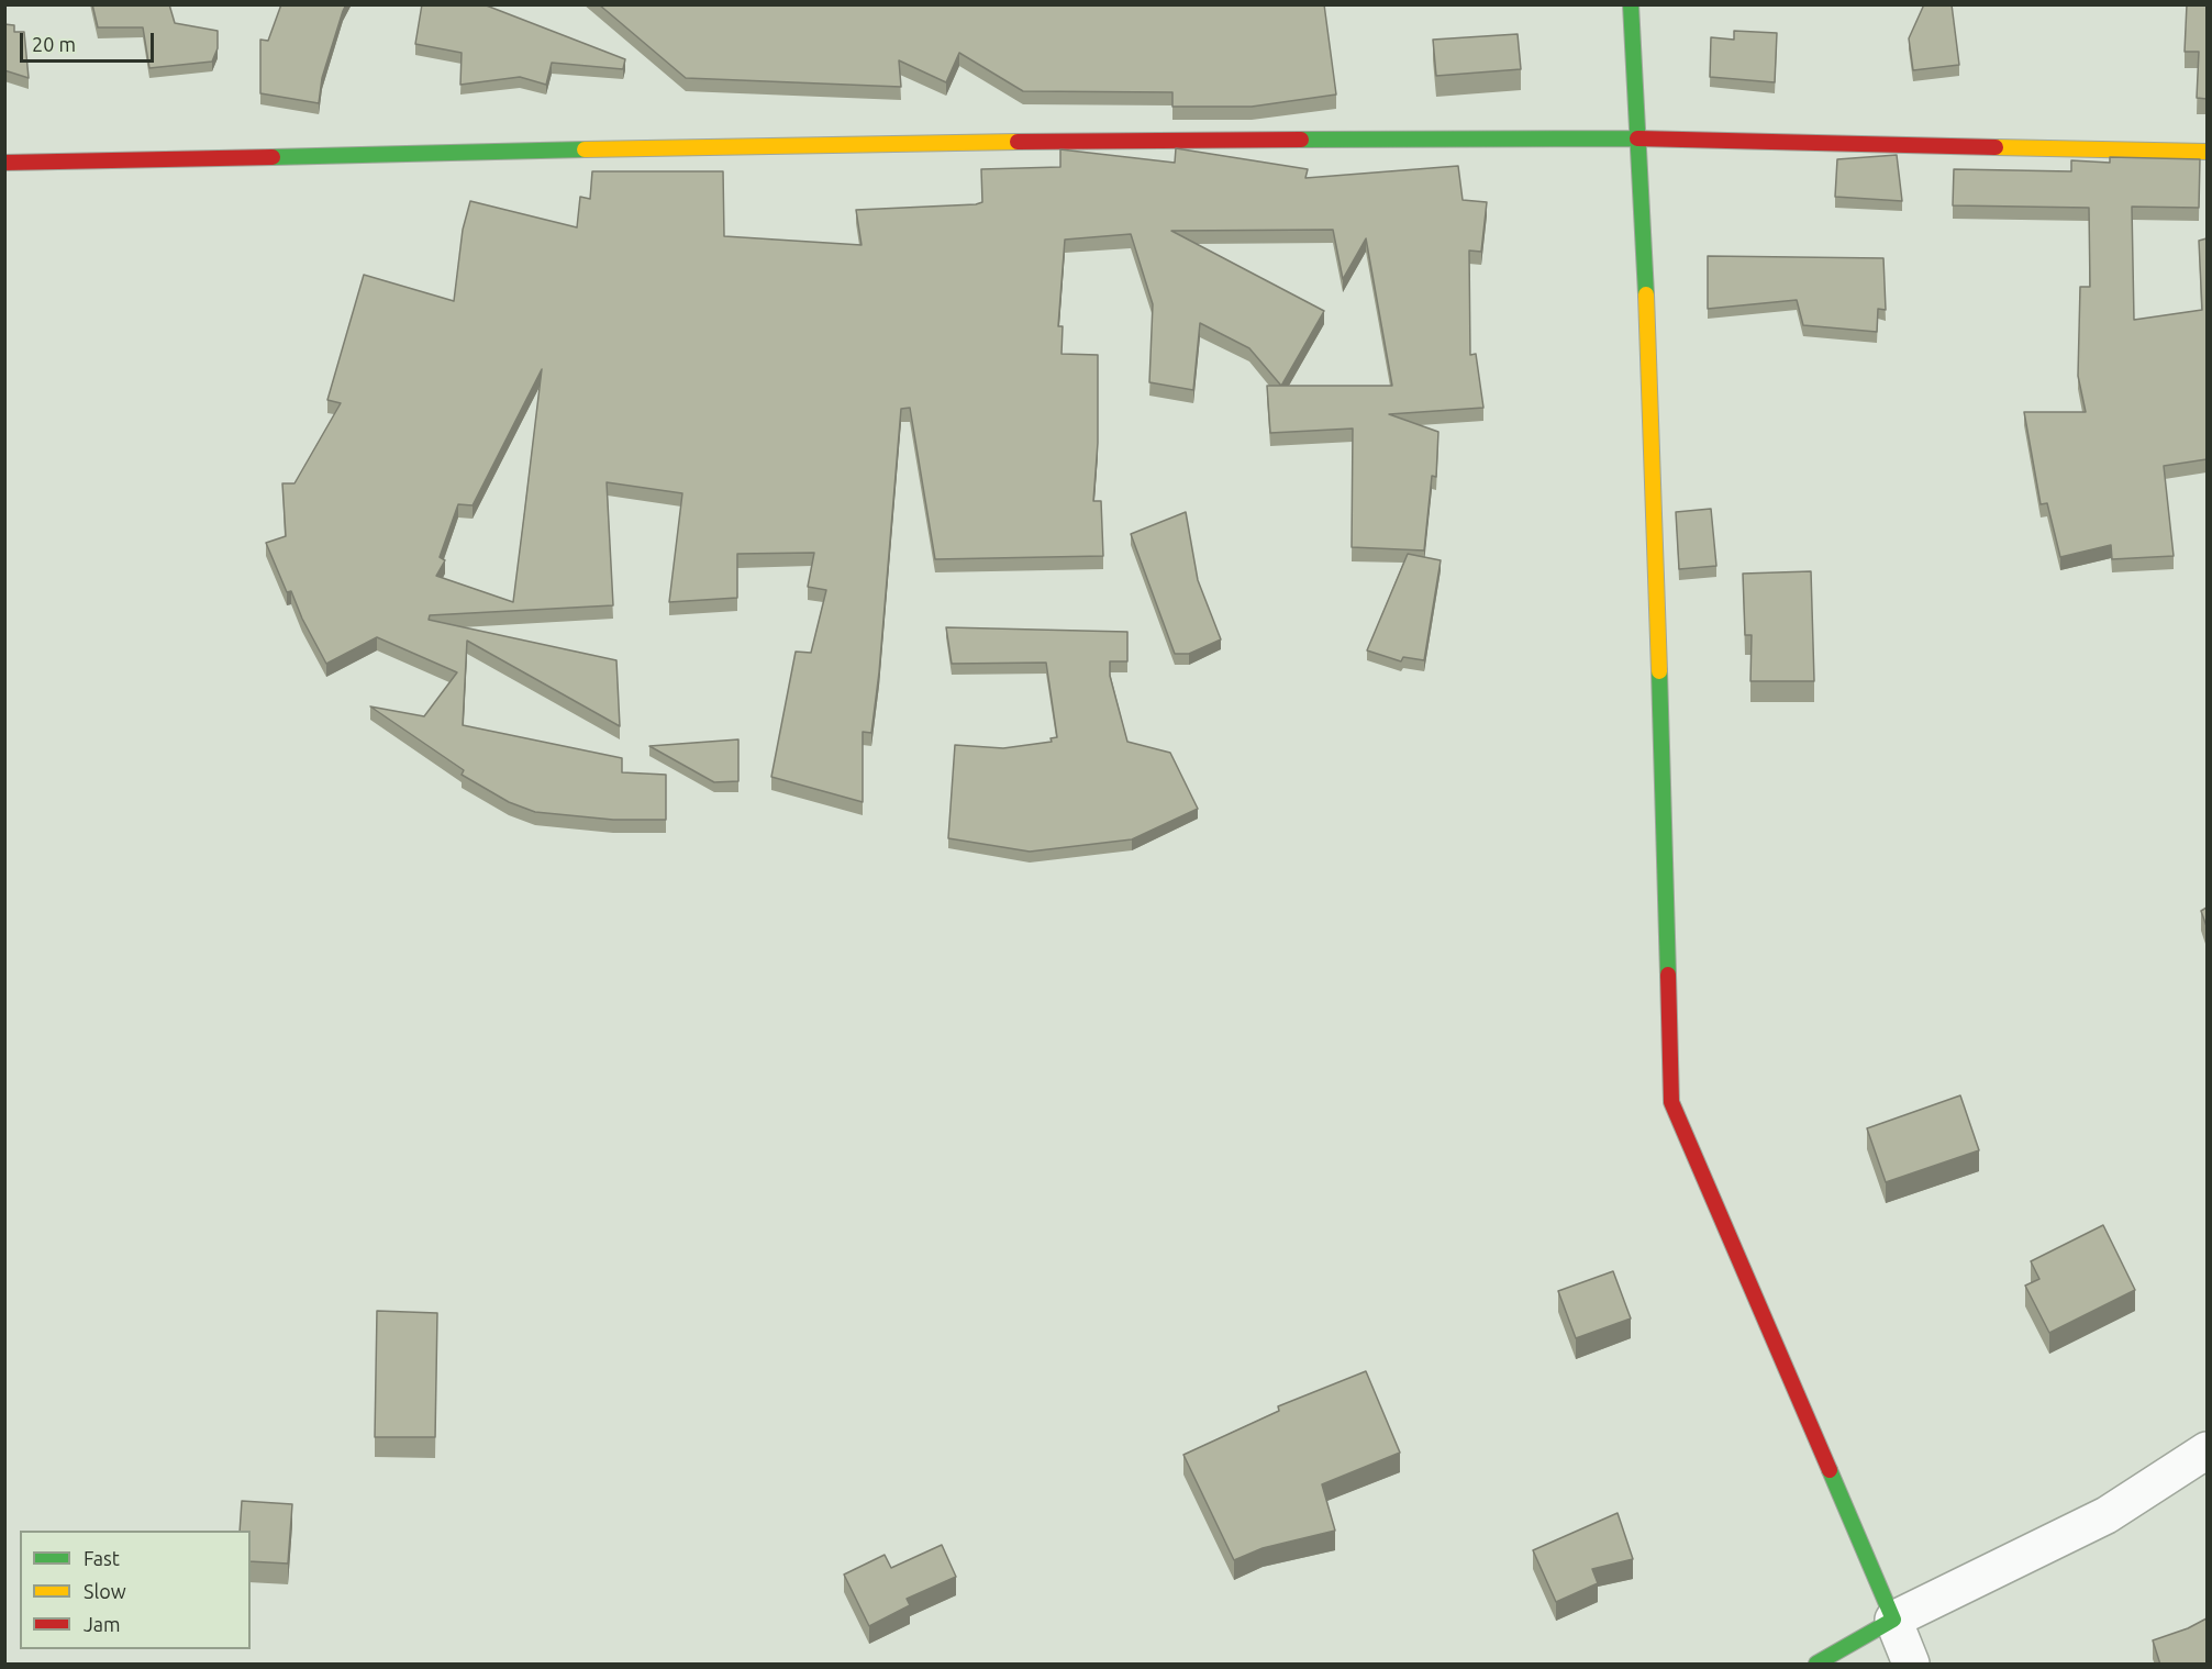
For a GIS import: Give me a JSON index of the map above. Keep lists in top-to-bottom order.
{
  "legend": ["Fast", "Slow", "Jam"],
  "scale_bar": "20 m"
}
